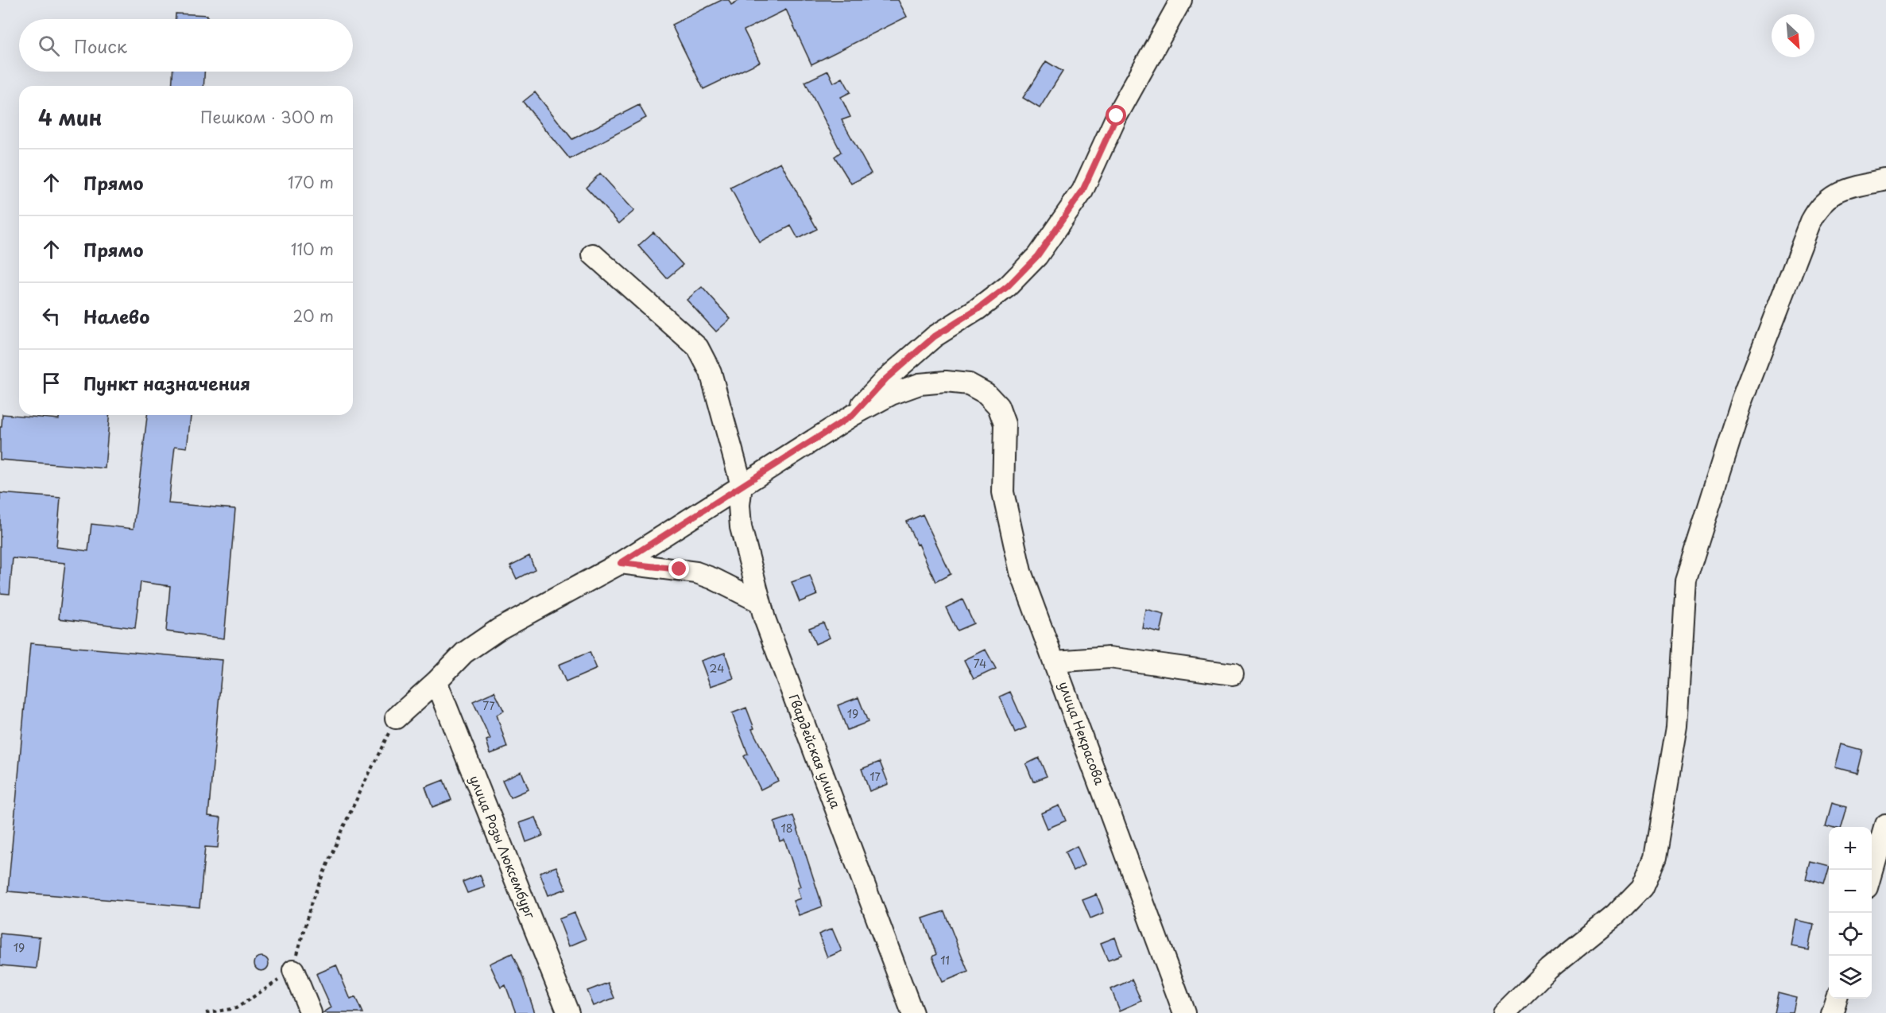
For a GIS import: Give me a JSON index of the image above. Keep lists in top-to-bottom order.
{
  "streets": {
    "street": ["улица Некрасова", "Гвардейская улица", "улица Розы Люксембург"]
  },
  "house_numbers": [
    "74",
    "24",
    "77",
    "19",
    "17",
    "18",
    "19",
    "11"
  ],
  "north": "bottom right",
  "page": {
    "search": "Поиск",
    "heading": ["4 мин", "Пешком · 300 m"],
    "list": [
      ["Прямо", "170 m"],
      ["Прямо", "110 m"],
      ["Налево", "20 m"],
      "Пункт назначения"
    ],
    "map_buttons": ["+", "−"]
  }
}
